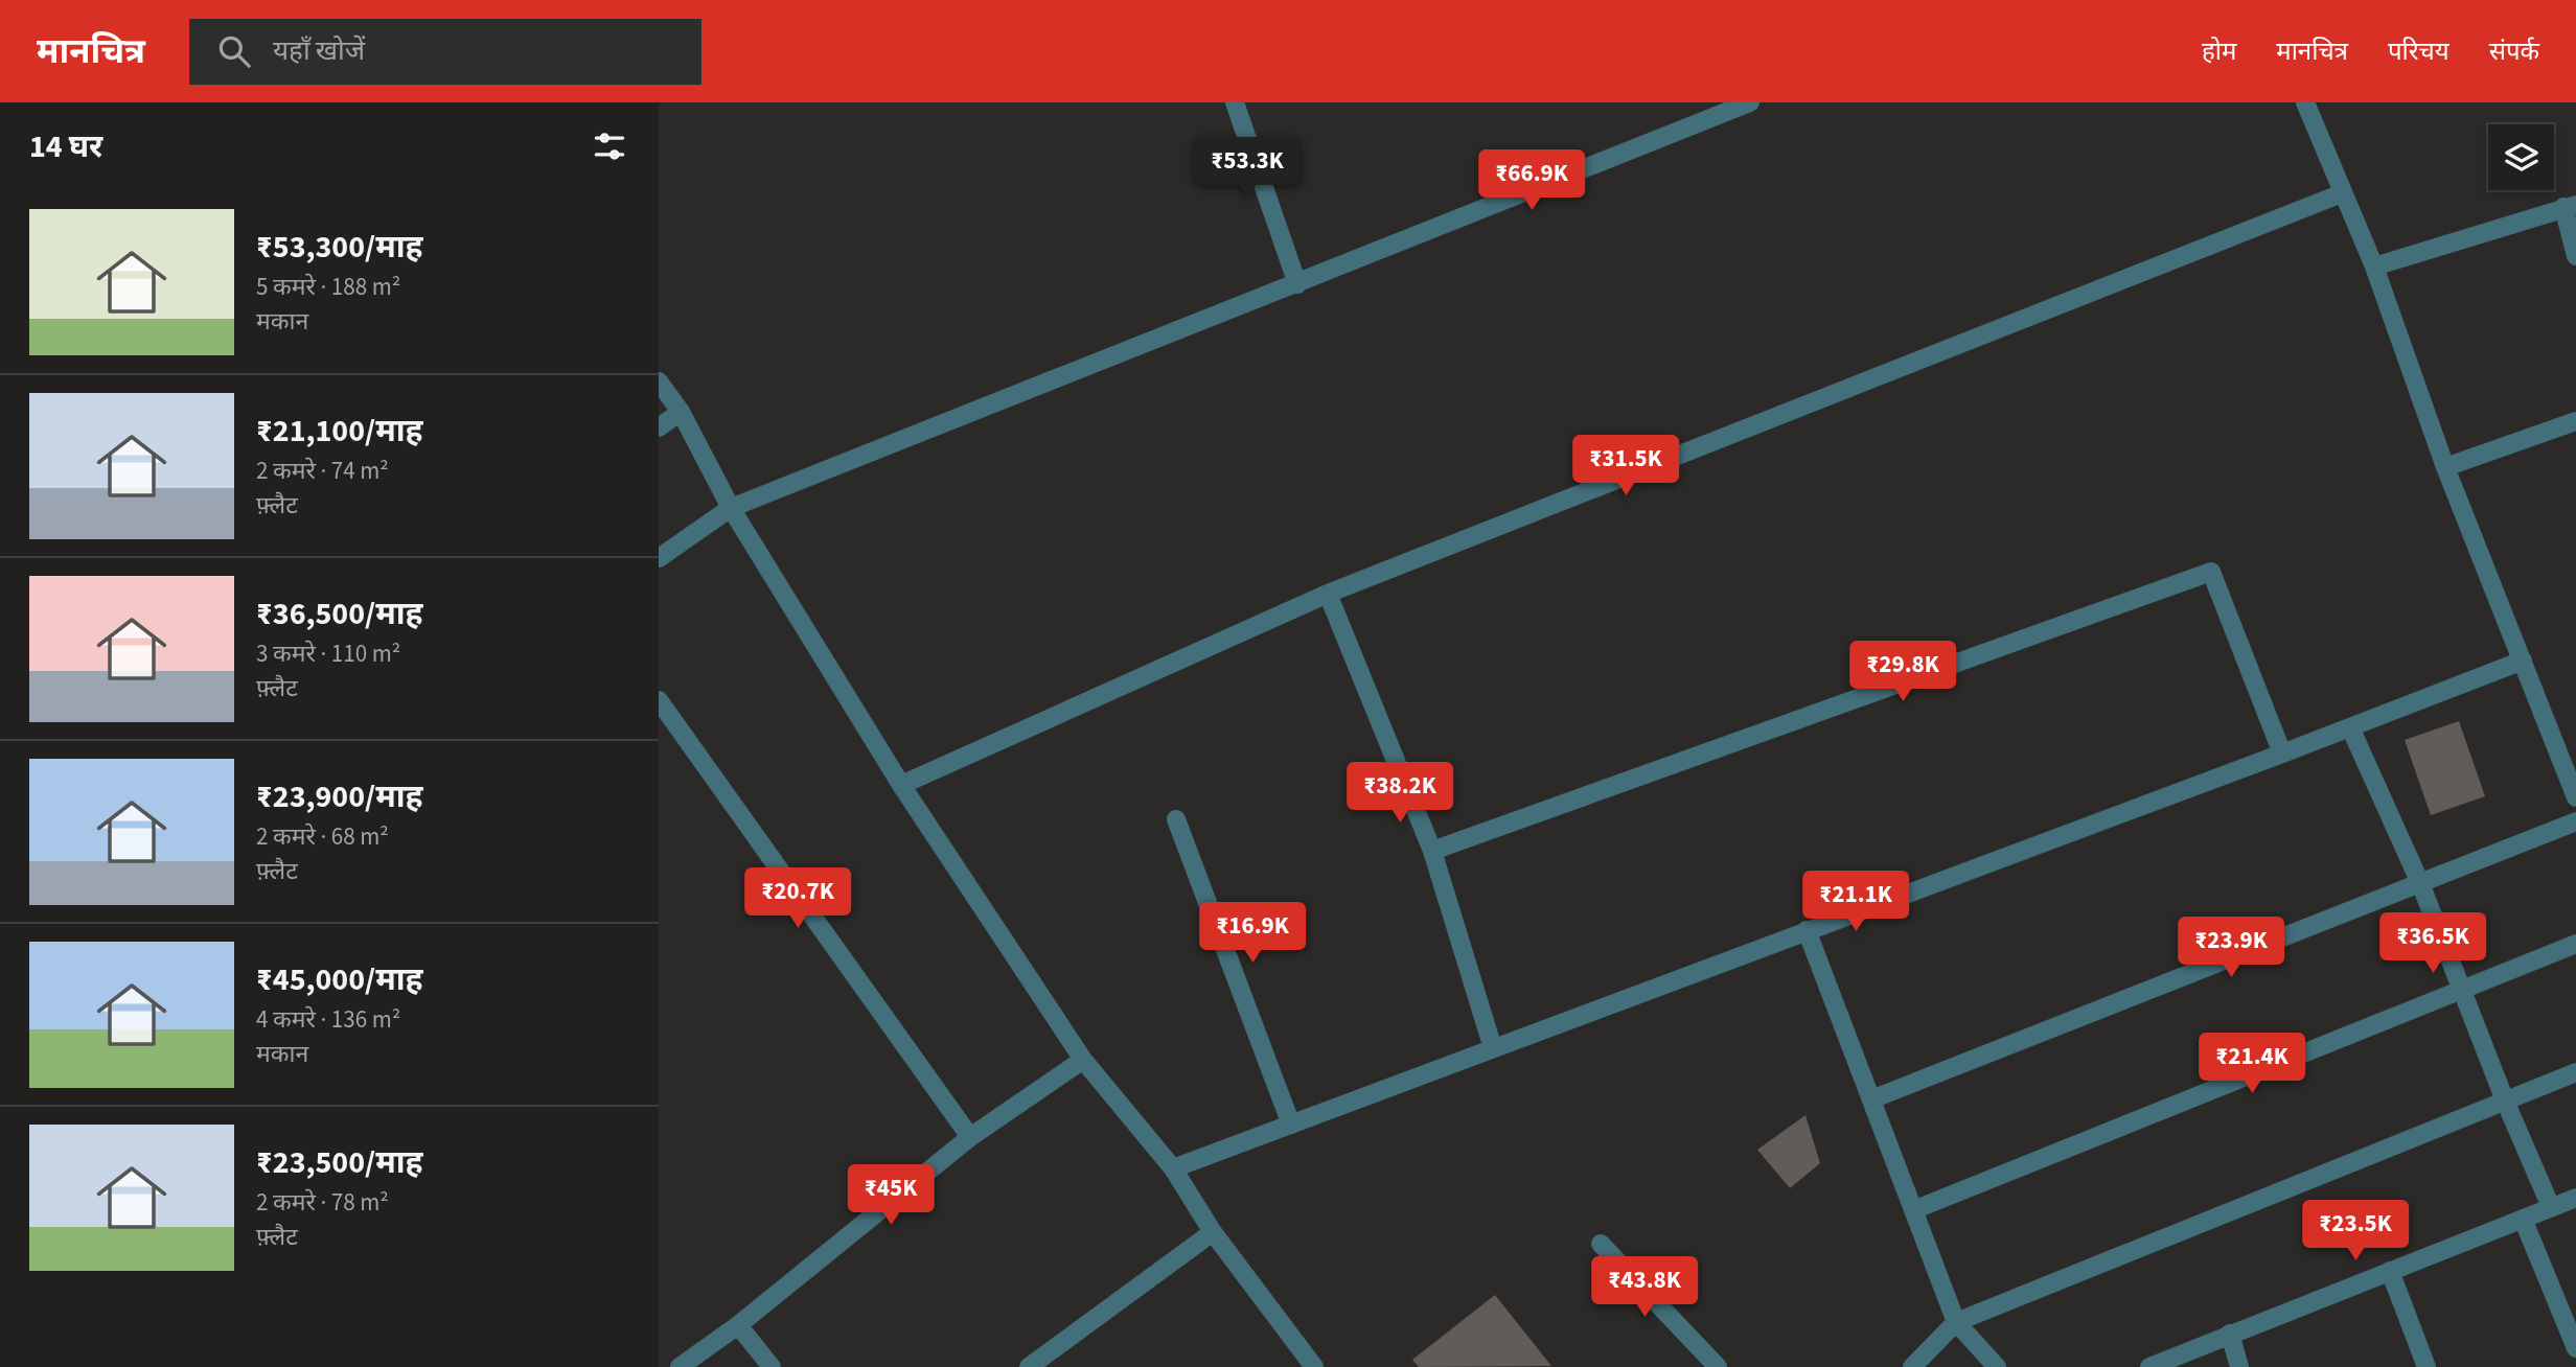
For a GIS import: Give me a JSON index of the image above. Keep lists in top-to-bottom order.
{
  "page": {
    "header": "मानचित्र",
    "search": "यहाँ खोजें",
    "nav": [
      "होम",
      "मानचित्र",
      "परिचय",
      "संपर्क"
    ],
    "heading": "14 घर",
    "price": [
      "₹53.3K",
      "₹66.9K",
      "₹31.5K",
      "₹29.8K",
      "₹38.2K",
      "₹20.7K",
      "₹21.1K",
      "₹16.9K",
      "₹36.5K",
      "₹23.9K",
      "₹21.4K",
      "₹45K",
      "₹23.5K",
      "₹43.8K"
    ],
    "list": [
      {
        "name": "₹53,300/माह",
        "note": "5 कमरे · 188 m² · मकान"
      },
      {
        "name": "₹21,100/माह",
        "note": "2 कमरे · 74 m² · फ़्लैट"
      },
      {
        "name": "₹36,500/माह",
        "note": "3 कमरे · 110 m² · फ़्लैट"
      },
      {
        "name": "₹23,900/माह",
        "note": "2 कमरे · 68 m² · फ़्लैट"
      },
      {
        "name": "₹45,000/माह",
        "note": "4 कमरे · 136 m² · मकान"
      },
      {
        "name": "₹23,500/माह",
        "note": "2 कमरे · 78 m² · फ़्लैट"
      }
    ]
  }
}
